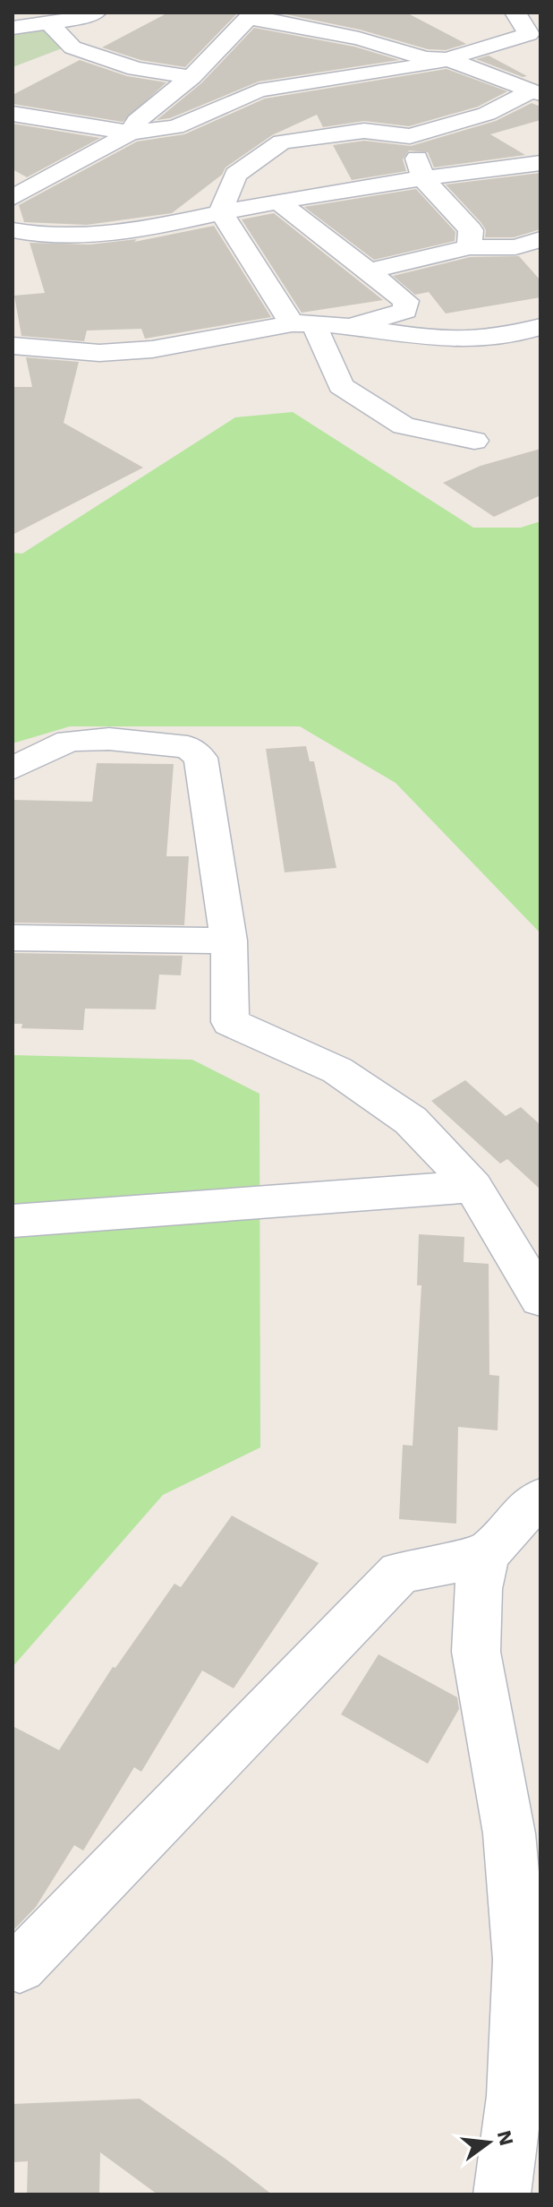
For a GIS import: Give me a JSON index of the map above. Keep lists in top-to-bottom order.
{
  "north": "right"
}
